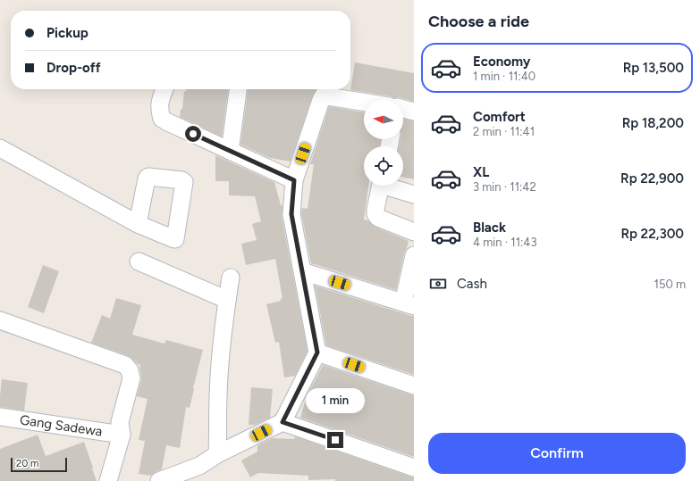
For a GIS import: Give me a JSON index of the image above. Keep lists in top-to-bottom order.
{
  "streets": {
    "street": ["Gang Sadewa"]
  },
  "scale_bar": "20 m",
  "north": "left",
  "page": {
    "heading": "Choose a ride",
    "banner": ["Pickup", "Drop-off"],
    "list": [
      {
        "name": "Economy",
        "note": "1 min · 11:40",
        "value": "Rp 13,500"
      },
      {
        "name": "Comfort",
        "note": "2 min · 11:41",
        "value": "Rp 18,200"
      },
      {
        "name": "XL",
        "note": "3 min · 11:42",
        "value": "Rp 22,900"
      },
      {
        "name": "Black",
        "note": "4 min · 11:43",
        "value": "Rp 22,300"
      }
    ],
    "pay": ["Cash", "150 m"],
    "bubble": "1 min",
    "buttons": "Confirm",
    "scale": "20 m"
  }
}
